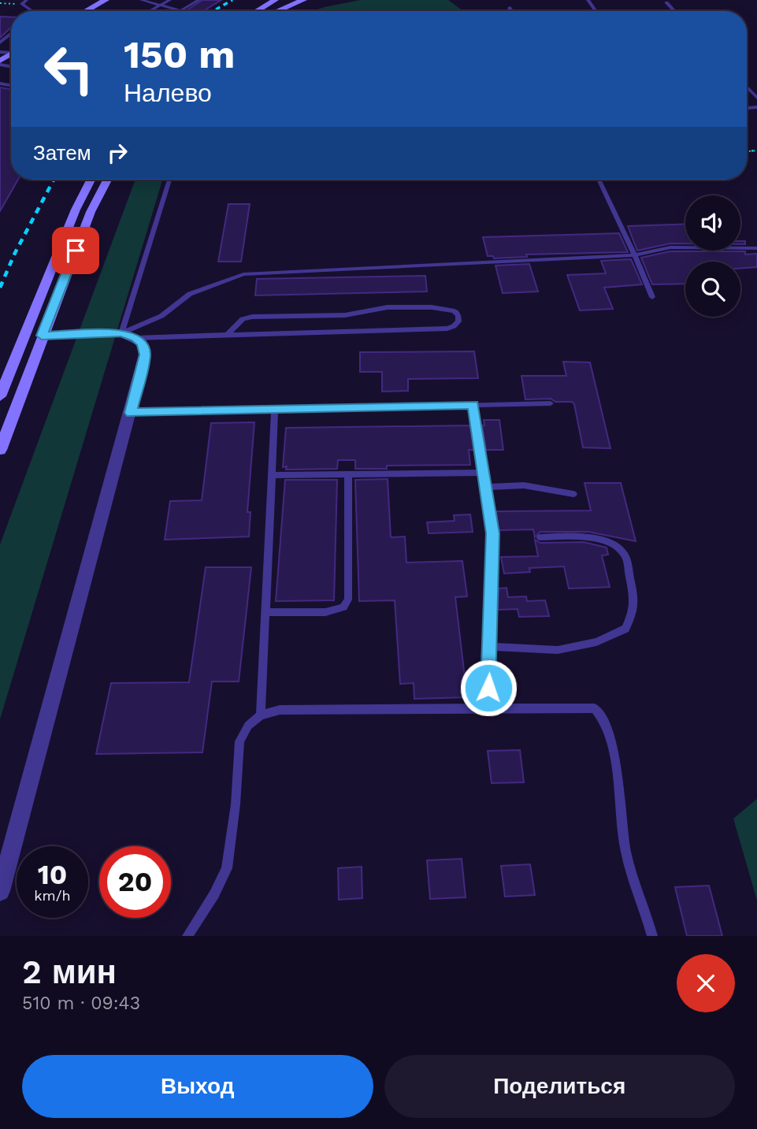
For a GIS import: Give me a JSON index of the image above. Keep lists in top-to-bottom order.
{
  "page": {
    "turn": ["150 m", "Налево"],
    "then": "Затем",
    "speed": "10 km/h",
    "limit": "20",
    "heading": ["2 мин", "510 m · 09:43"],
    "buttons": ["Выход", "Поделиться"]
  }
}
